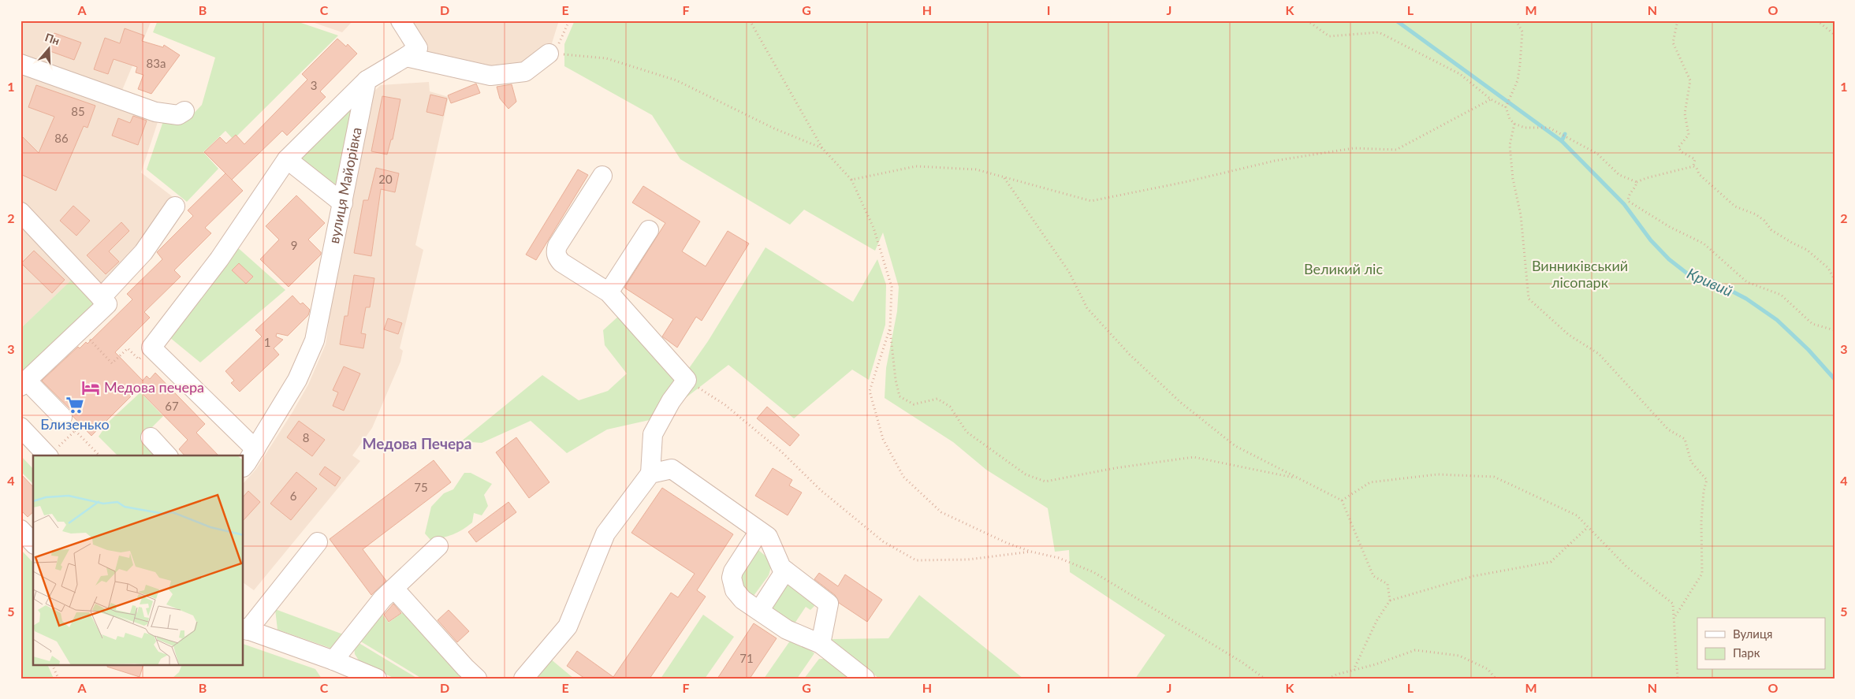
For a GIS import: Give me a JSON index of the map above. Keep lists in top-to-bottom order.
{
  "streets": {
    "street": ["вулиця Майорівка"]
  },
  "districts": ["Медова Печера"],
  "water": ["Кривий"],
  "parks": ["Винниківський лісопарк", "Великий ліс"],
  "places": {
    "hotel": ["Медова печера"],
    "supermarket": ["Близенько"]
  },
  "house_numbers": [
    "83а",
    "3",
    "85",
    "86",
    "20",
    "9",
    "1",
    "67",
    "8",
    "75",
    "6",
    "71"
  ],
  "legend": ["Вулиця", "Парк"],
  "north": "top",
  "grid": {
    "columns": [
      "A",
      "B",
      "C",
      "D",
      "E",
      "F",
      "G",
      "H",
      "I",
      "J",
      "K",
      "L",
      "M",
      "N",
      "O"
    ],
    "rows": [
      "1",
      "2",
      "3",
      "4",
      "5"
    ]
  }
}
